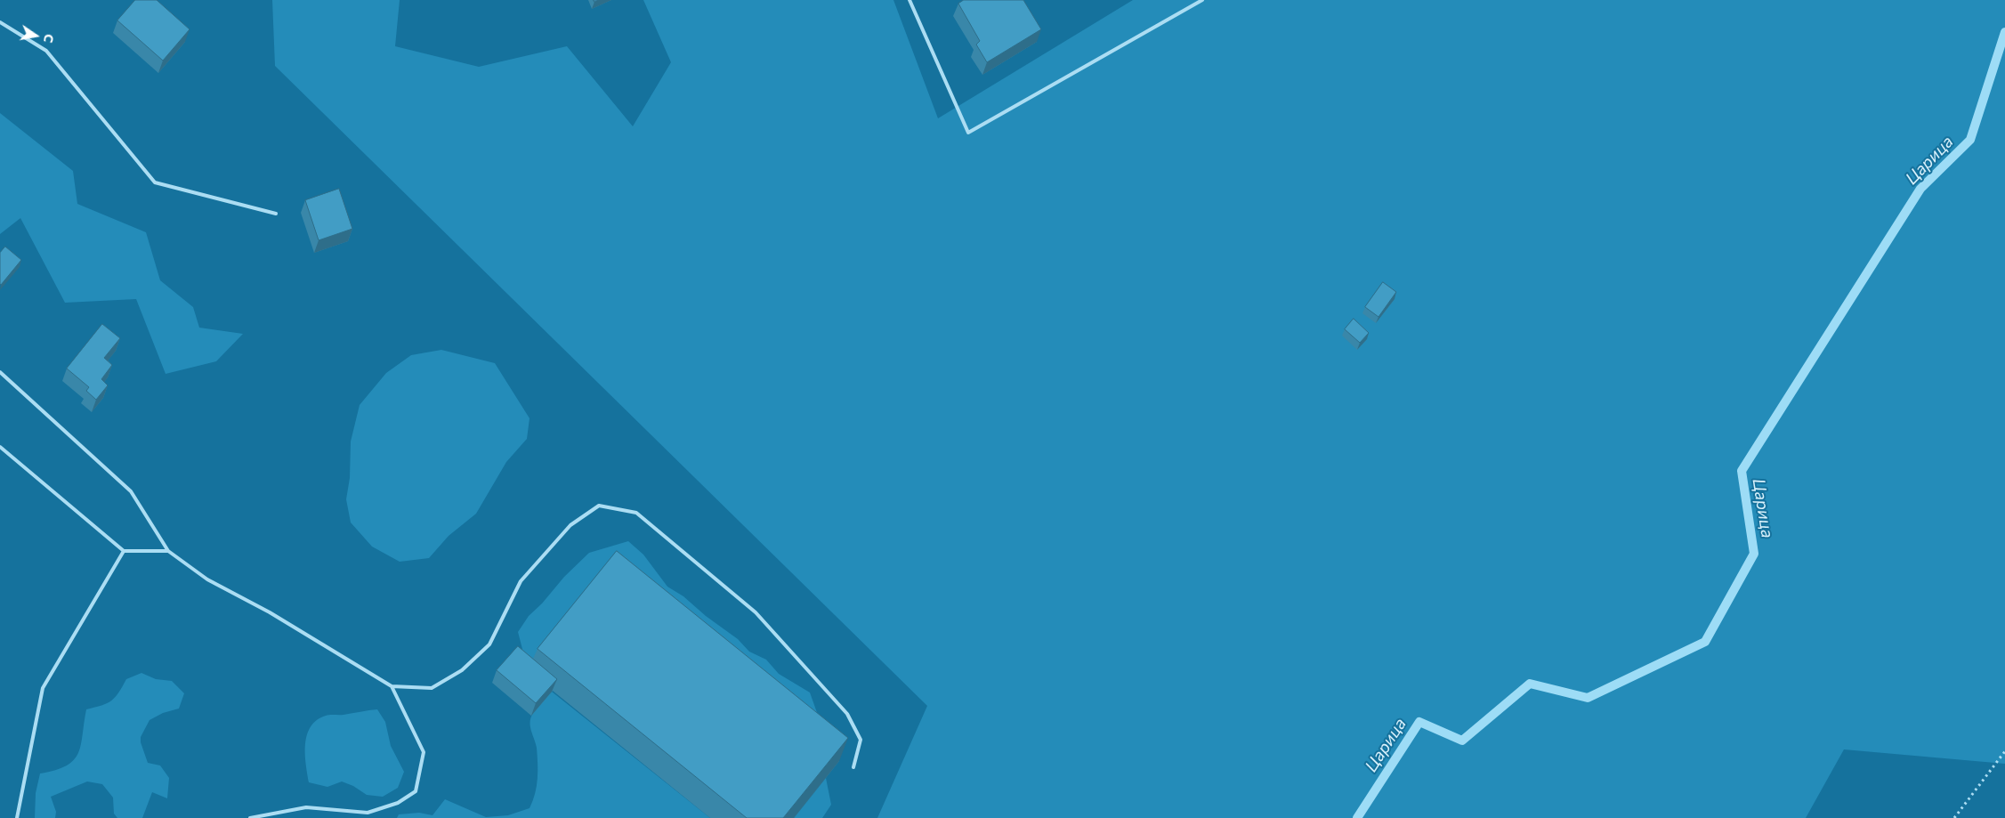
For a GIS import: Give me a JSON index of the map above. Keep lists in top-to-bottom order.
{
  "water": ["Царица"],
  "north": "right"
}
